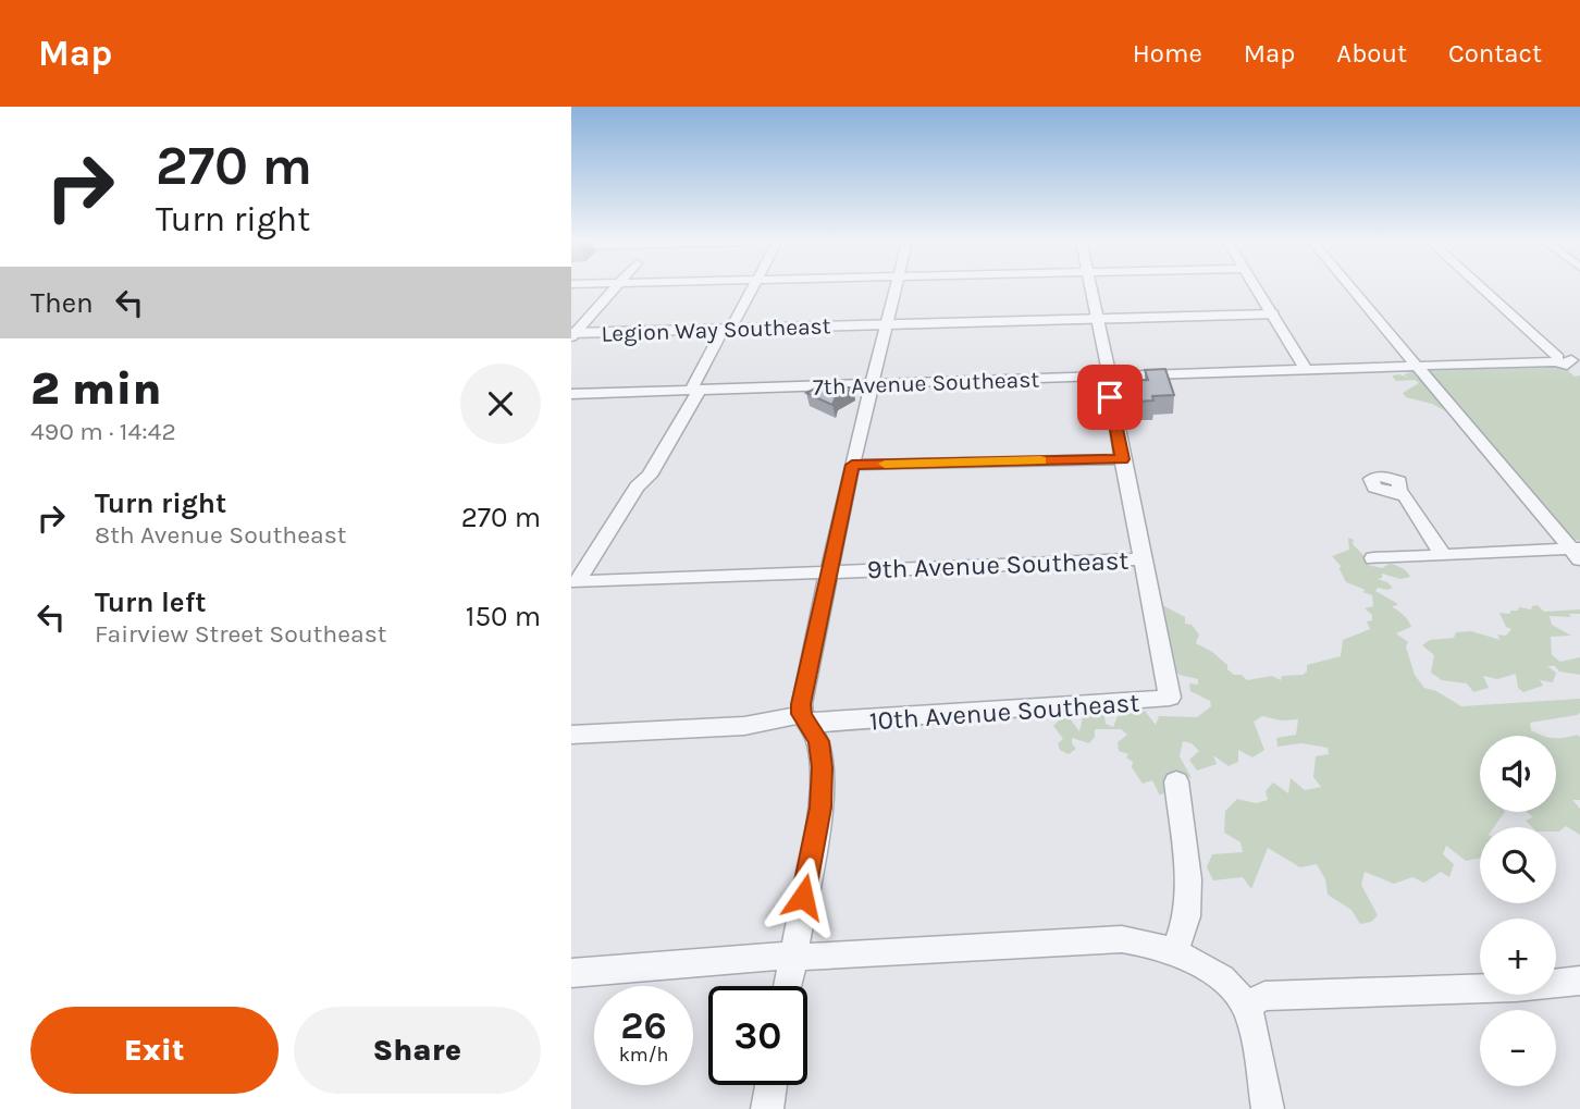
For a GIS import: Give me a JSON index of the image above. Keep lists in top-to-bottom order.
{
  "streets": {
    "street": [
      "Legion Way Southeast",
      "7th Avenue Southeast",
      "9th Avenue Southeast",
      "10th Avenue Southeast"
    ]
  },
  "crossings": [
    ["7th Avenue Southeast", "9th Avenue Southeast"],
    ["9th Avenue Southeast", "10th Avenue Southeast"]
  ],
  "page": {
    "header": "Map",
    "nav": [
      "Home",
      "Map",
      "About",
      "Contact"
    ],
    "turn": ["270 m", "Turn right"],
    "then": "Then",
    "heading": ["2 min", "490 m · 14:42"],
    "list": [
      {
        "name": "Turn right",
        "note": "8th Avenue Southeast",
        "value": "270 m"
      },
      {
        "name": "Turn left",
        "note": "Fairview Street Southeast",
        "value": "150 m"
      }
    ],
    "map_buttons": ["+", "−"],
    "speed": "26 km/h",
    "limit": "30",
    "buttons": ["Exit", "Share"]
  }
}
